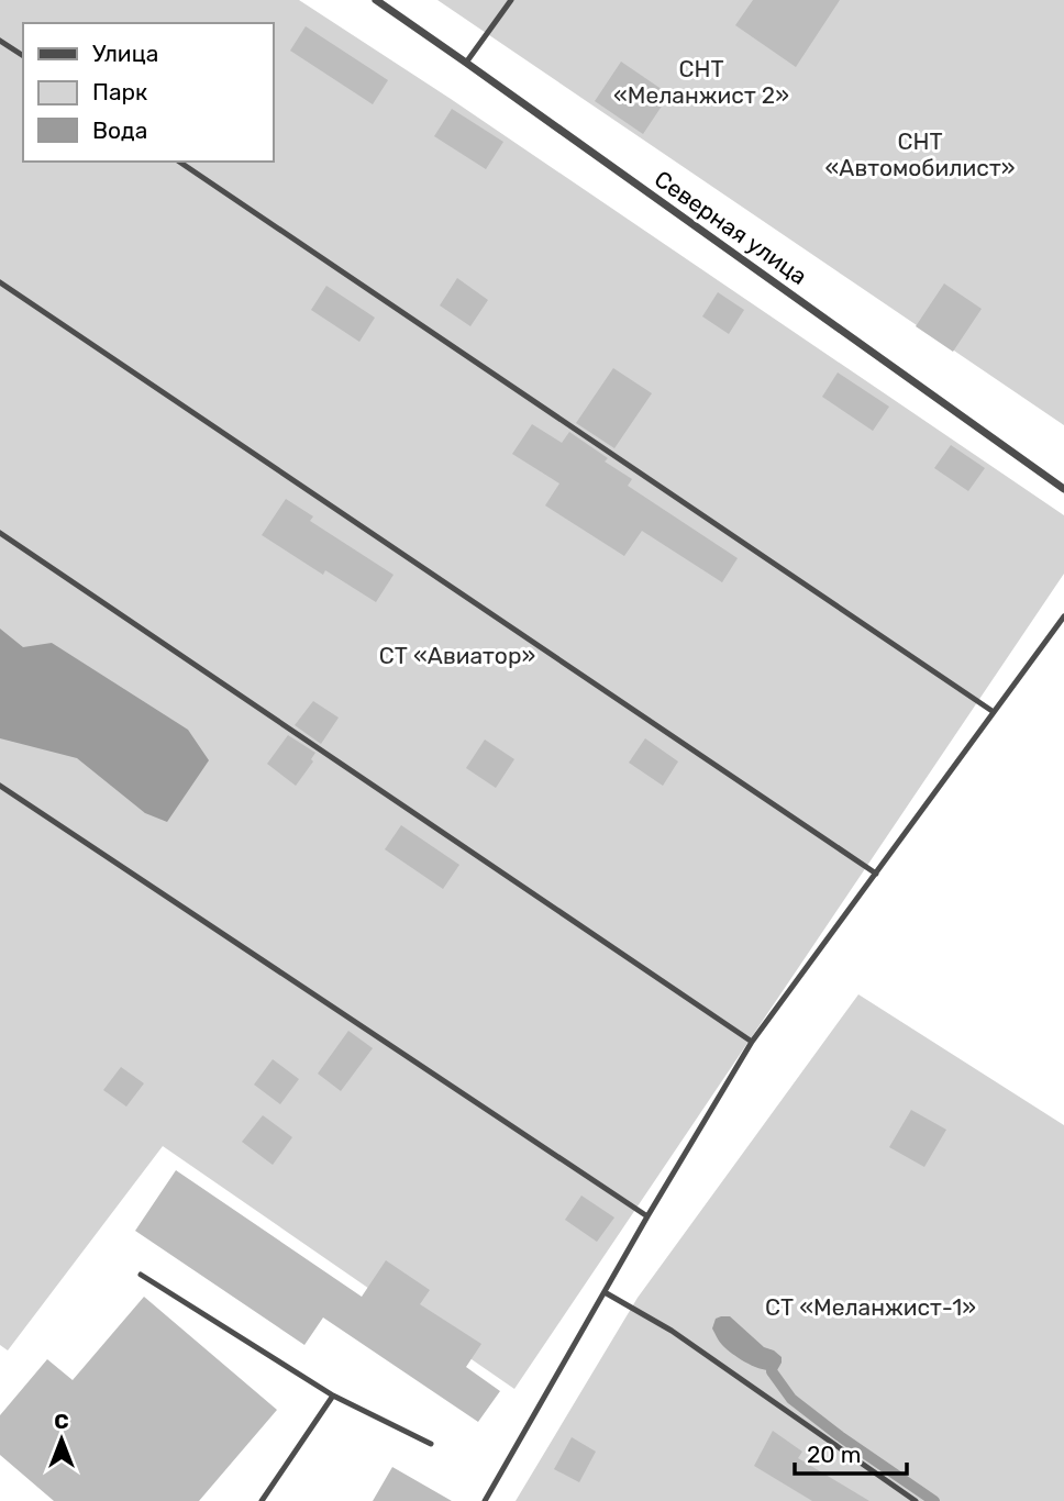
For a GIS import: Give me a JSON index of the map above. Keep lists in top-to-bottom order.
{
  "streets": {
    "street": ["Северная улица"]
  },
  "parks": [
    "СНТ «Меланжист 2»",
    "СНТ «Автомобилист»",
    "СТ «Авиатор»",
    "СТ «Меланжист-1»"
  ],
  "legend": ["Улица", "Парк", "Вода"],
  "scale_bar": "20 m",
  "north": "top"
}
